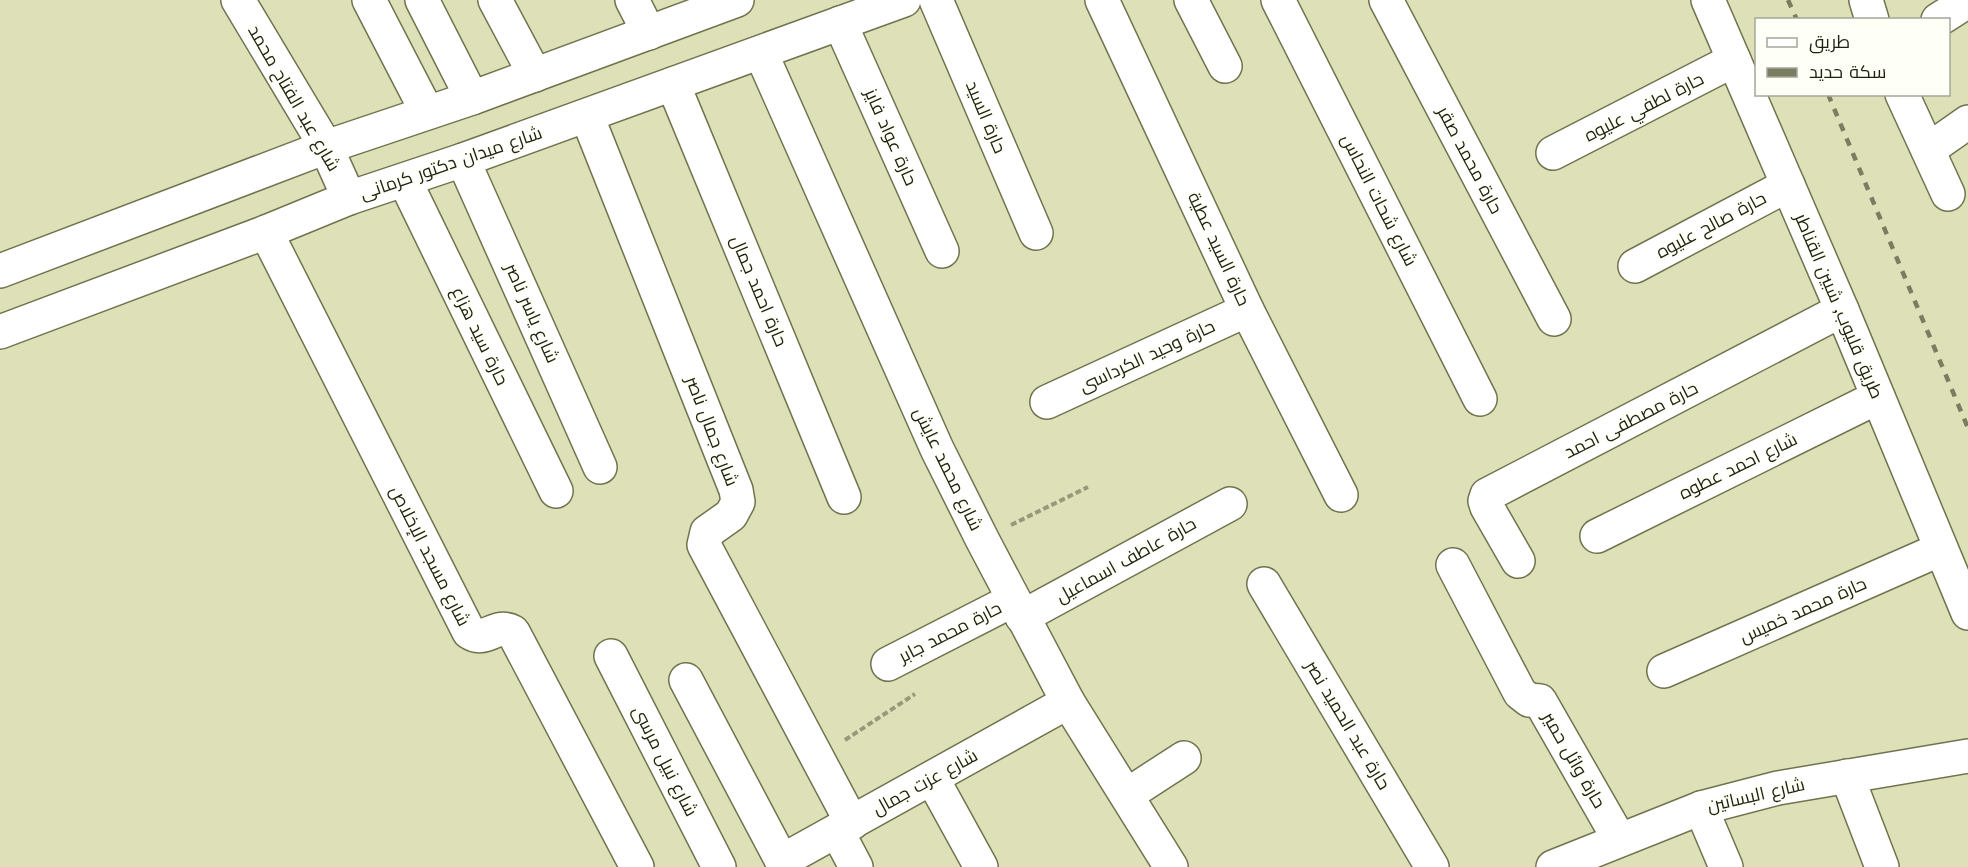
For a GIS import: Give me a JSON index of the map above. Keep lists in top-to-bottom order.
{
  "streets": {
    "street": [
      "شارع عبد الفتاح محمد",
      "حارة لطفي عليوه",
      "حارة السيد",
      "حارة عواد فايز",
      "حارة محمد صقر",
      "شارع ميدان دكتور كرمانى",
      "شارع شحات النحاس",
      "حارة صالح عليوه",
      "حارة السيد عطية",
      "حارة احمد جمال",
      "طريق قليوب, شبين القناطر",
      "شارع ياسر ناصر",
      "حارة سيد هزاع",
      "حارة وحيد الكرداسى",
      "حارة مصطفى احمد",
      "شارع جمال ناصر",
      "شارع احمد عطوه",
      "شارع محمد عايش",
      "شارع مسجد الإخلاص",
      "حارة عاطف اسماعيل",
      "حارة محمد خميس",
      "حارة محمد جابر",
      "حارة عبد الحميد نصر",
      "حارة وائل حمير",
      "شارع نبيل مرسى",
      "شارع عزت جمال",
      "شارع البساتين"
    ]
  },
  "crossings": [
    ["شارع عبد الفتاح محمد", "شارع ميدان دكتور كرمانى"],
    ["حارة لطفي عليوه", "طريق قليوب, شبين القناطر"],
    ["حارة عواد فايز", "شارع ميدان دكتور كرمانى"],
    ["شارع ميدان دكتور كرمانى", "حارة احمد جمال"],
    ["شارع ميدان دكتور كرمانى", "شارع ياسر ناصر"],
    ["شارع ميدان دكتور كرمانى", "حارة سيد هزاع"],
    ["شارع ميدان دكتور كرمانى", "شارع جمال ناصر"],
    ["شارع ميدان دكتور كرمانى", "شارع محمد عايش"],
    ["شارع ميدان دكتور كرمانى", "شارع مسجد الإخلاص"],
    ["حارة صالح عليوه", "طريق قليوب, شبين القناطر"],
    ["حارة السيد عطية", "حارة وحيد الكرداسى"],
    ["طريق قليوب, شبين القناطر", "حارة مصطفى احمد"],
    ["طريق قليوب, شبين القناطر", "شارع احمد عطوه"],
    ["طريق قليوب, شبين القناطر", "حارة محمد خميس"],
    ["شارع جمال ناصر", "شارع عزت جمال"],
    ["شارع محمد عايش", "حارة عاطف اسماعيل"],
    ["شارع محمد عايش", "حارة محمد جابر"],
    ["شارع محمد عايش", "شارع عزت جمال"],
    ["حارة عاطف اسماعيل", "حارة محمد جابر"],
    ["حارة وائل حمير", "شارع البساتين"]
  ],
  "legend": ["طريق", "سكة حديد"]
}
